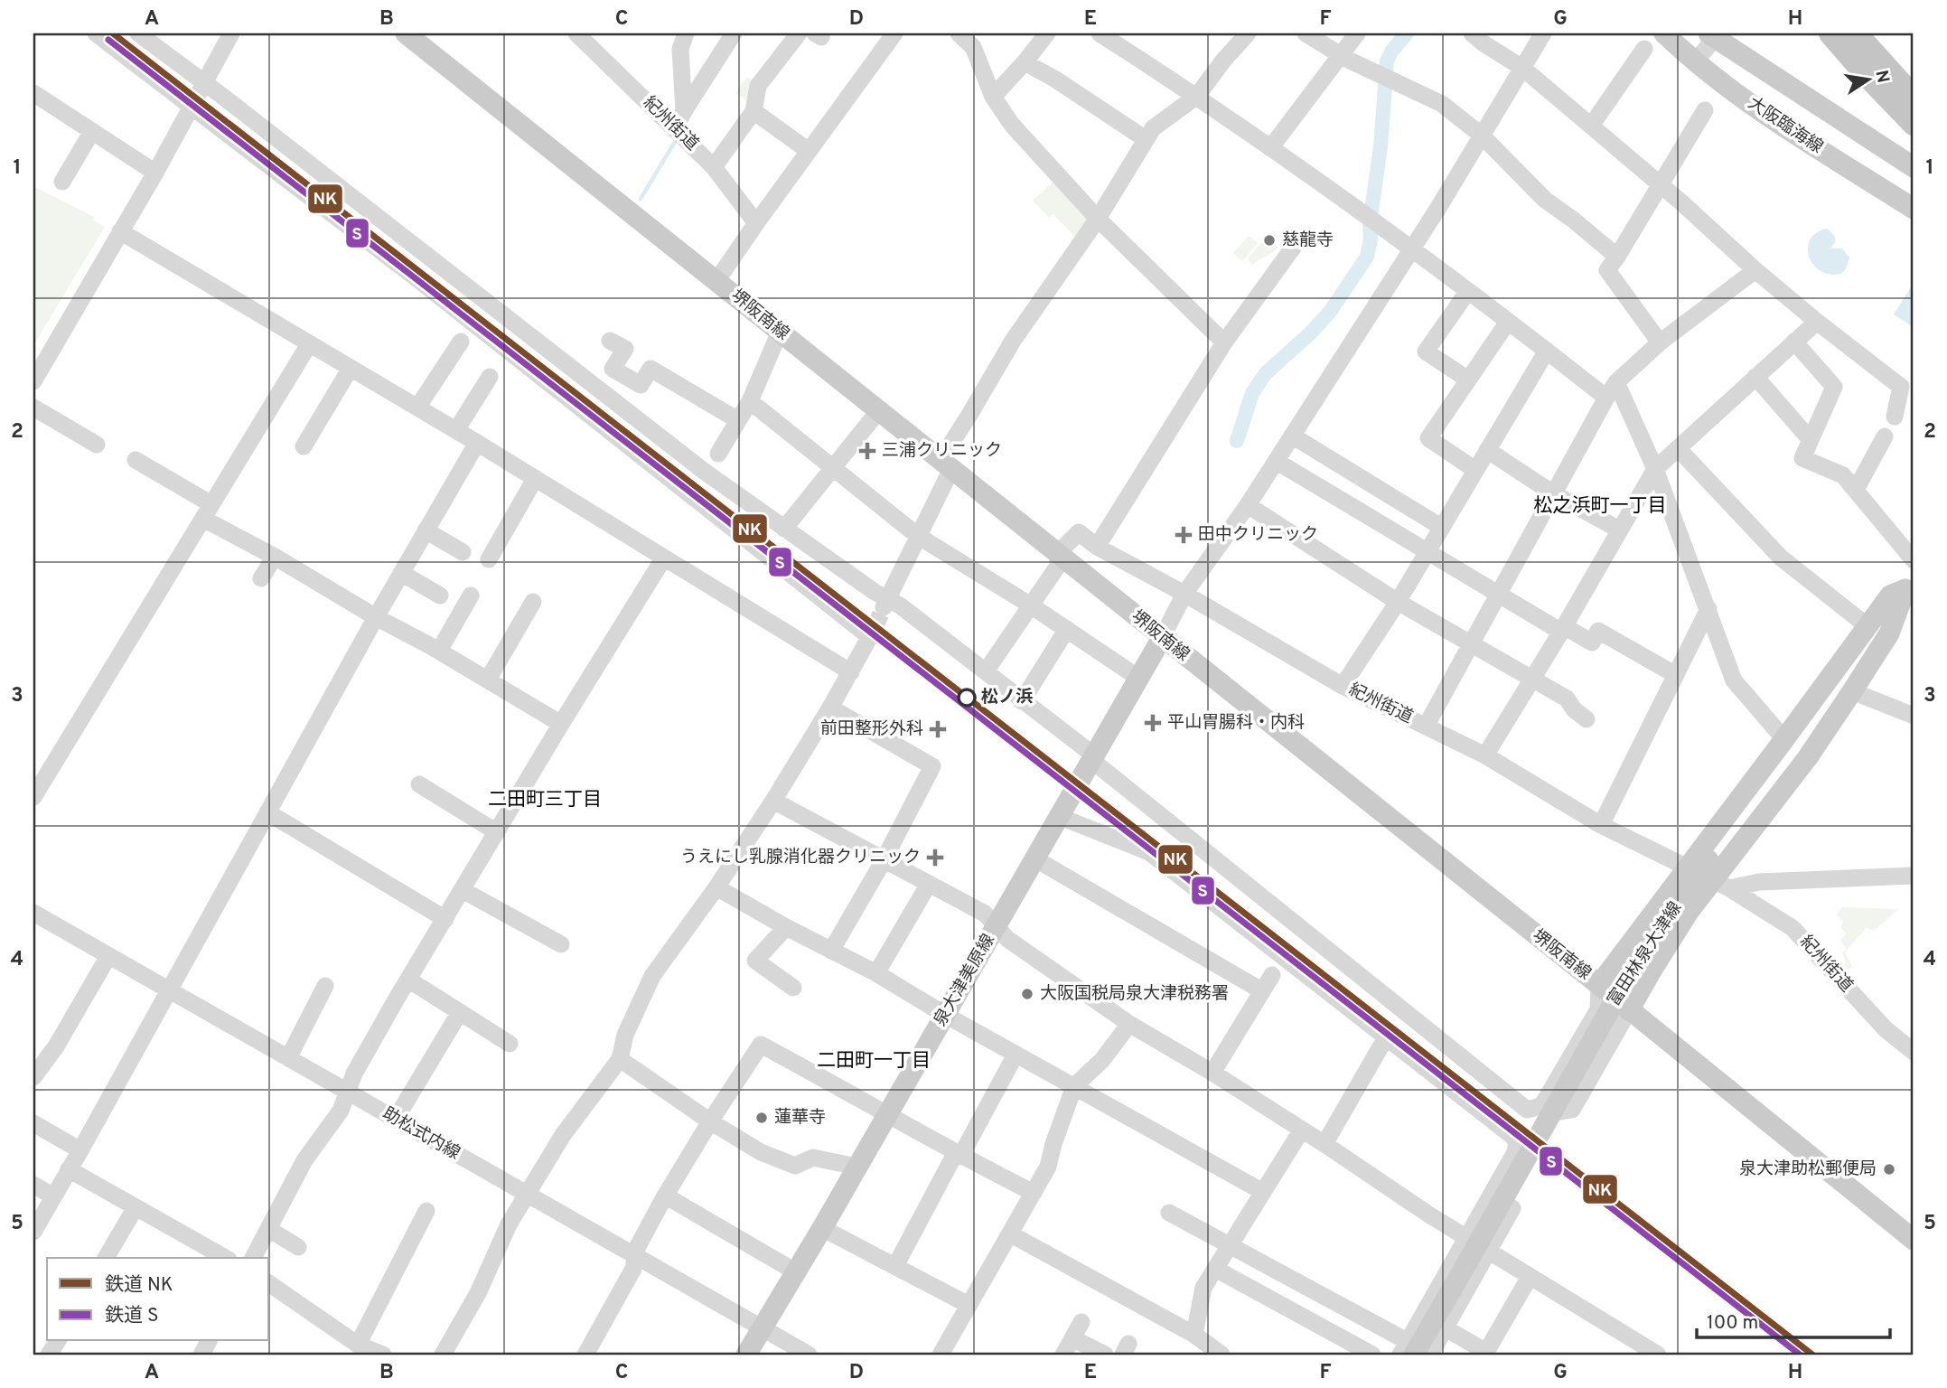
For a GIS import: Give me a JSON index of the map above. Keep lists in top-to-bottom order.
{
  "streets": {
    "main road": [
      "大阪臨海線",
      "堺阪南線",
      "富田林泉大津線",
      "泉大津美原線"
    ],
    "street": ["紀州街道", "助松式内線"]
  },
  "crossings": [
    ["紀州街道", "堺阪南線"],
    ["堺阪南線", "泉大津美原線"],
    ["泉大津美原線", "助松式内線"]
  ],
  "districts": ["松之浜町一丁目", "二田町三丁目", "二田町一丁目"],
  "places": {
    "other": [
      "慈龍寺",
      "松ノ浜",
      "大阪国税局泉大津税務署",
      "蓮華寺",
      "泉大津助松郵便局"
    ],
    "health": [
      "三浦クリニック",
      "田中クリニック",
      "平山胃腸科・内科",
      "前田整形外科",
      "うえにし乳腺消化器クリニック"
    ]
  },
  "lines": ["rail line NK", "rail line S"],
  "legend": ["鉄道 NK", "鉄道 S"],
  "scale_bar": "100 m",
  "north": "right",
  "grid": {
    "columns": [
      "A",
      "B",
      "C",
      "D",
      "E",
      "F",
      "G",
      "H"
    ],
    "rows": [
      "1",
      "2",
      "3",
      "4",
      "5"
    ]
  }
}
